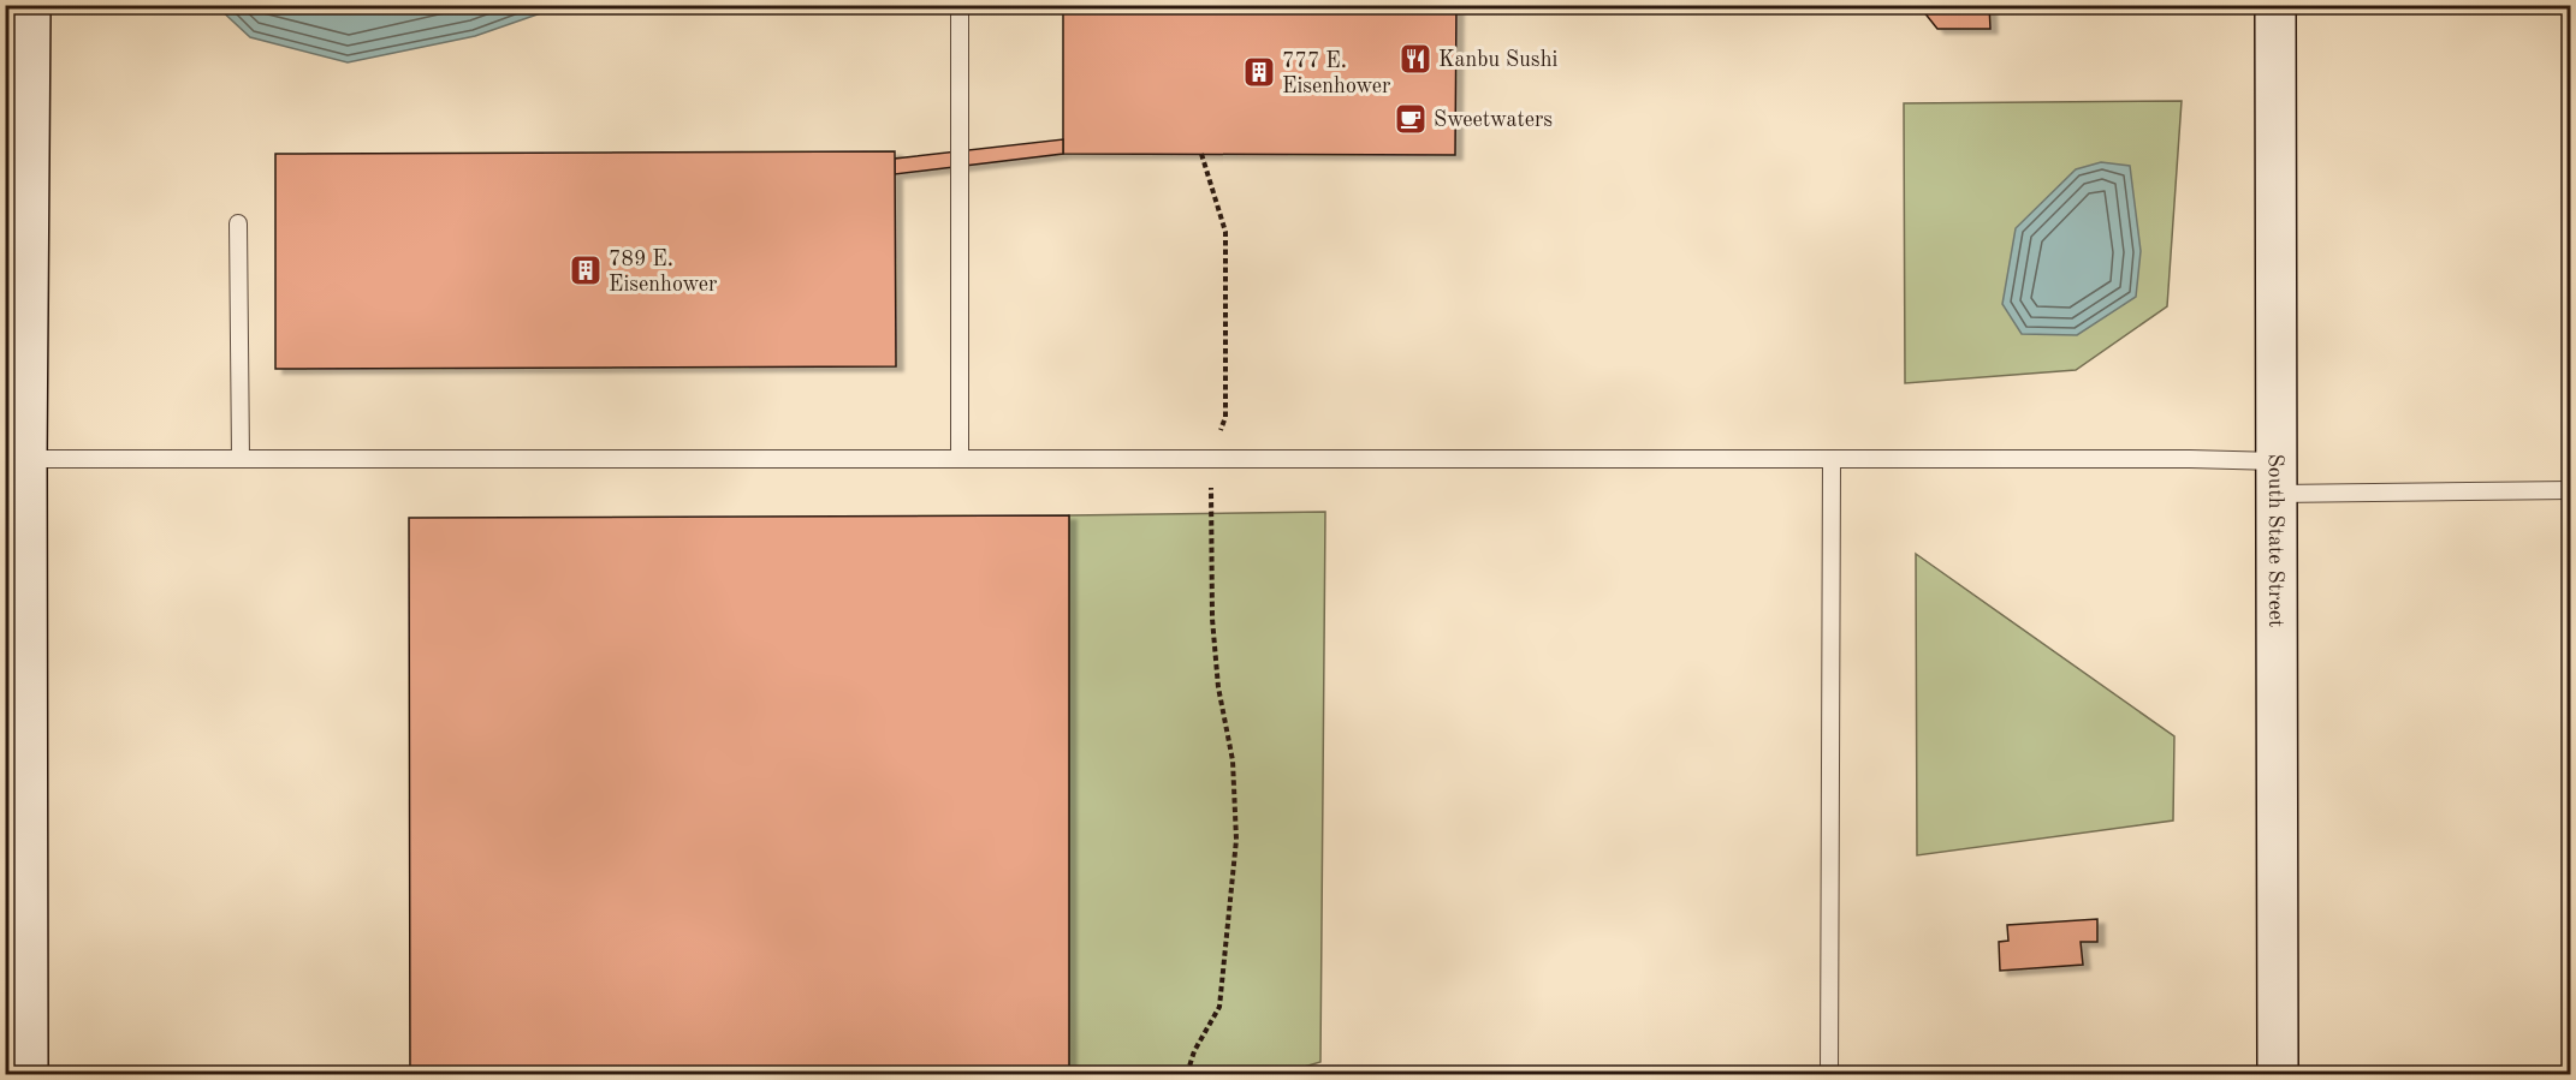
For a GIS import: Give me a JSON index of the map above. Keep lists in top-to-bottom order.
{
  "streets": {
    "street": ["South State Street"]
  },
  "places": {
    "restaurant": ["Kanbu Sushi"],
    "building": ["777 E. Eisenhower", "789 E. Eisenhower"],
    "cafe": ["Sweetwaters"]
  }
}
